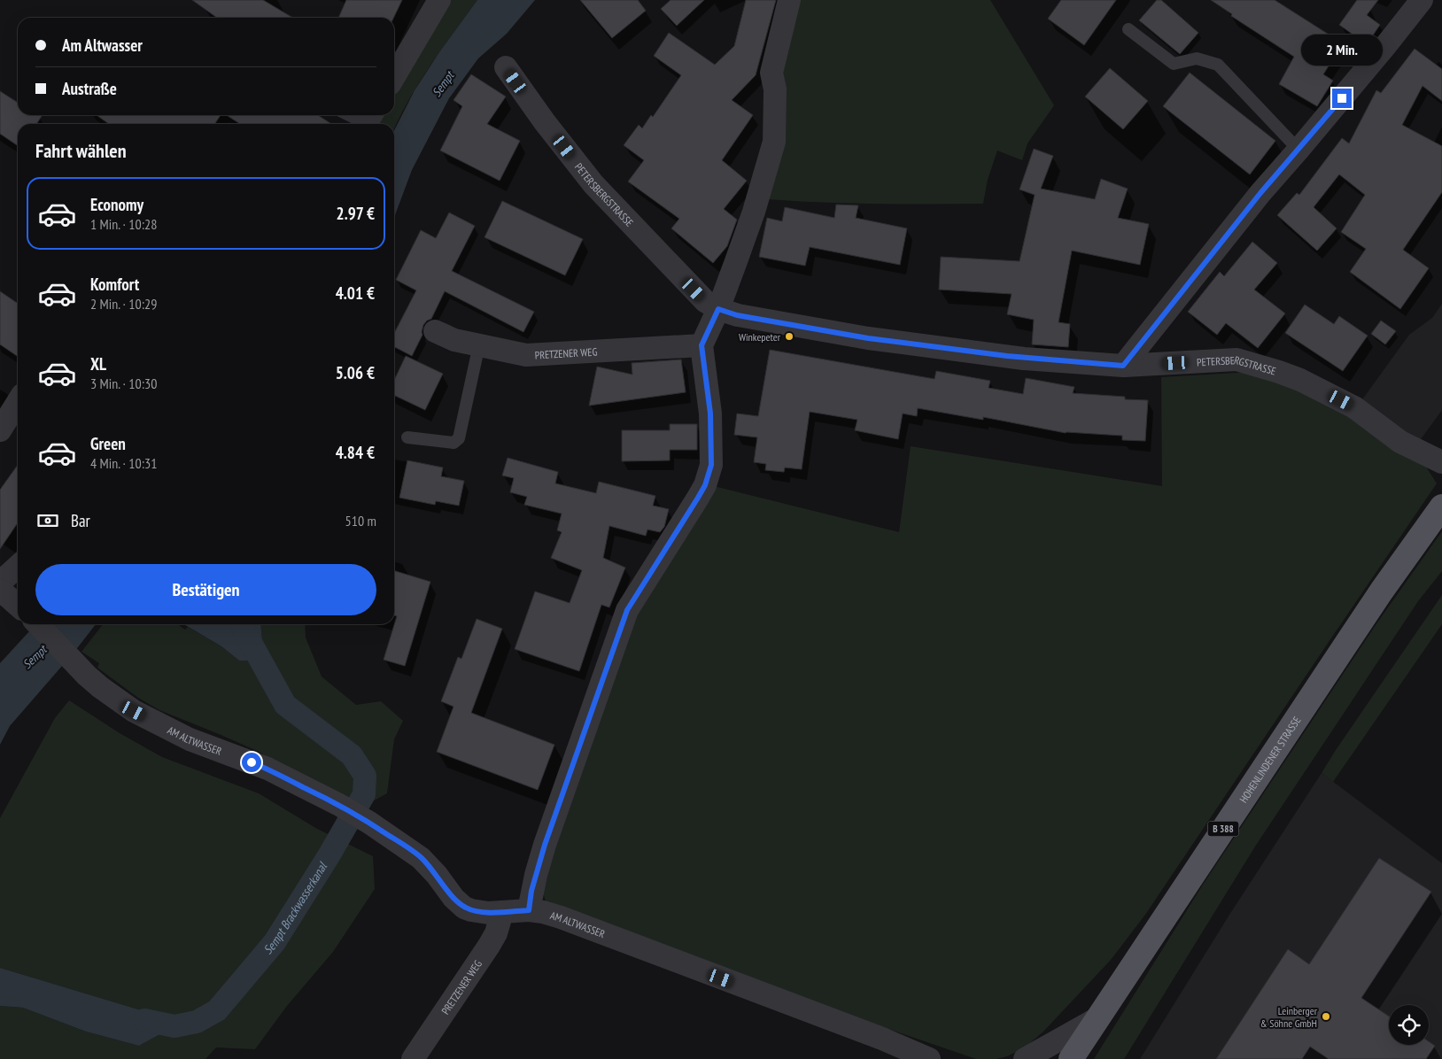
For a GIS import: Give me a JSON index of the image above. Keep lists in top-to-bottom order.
{
  "streets": {
    "main road": ["HOHENLINDENER STRASSE", "B 388"],
    "street": ["PETERSBERGSTRASSE", "PRETZENER WEG", "AM ALTWASSER"]
  },
  "crossings": [
    ["PRETZENER WEG", "AM ALTWASSER"]
  ],
  "water": ["Sempt", "Sempt Brackwasserkanal"],
  "places": ["Winkepeter", "Leinberger & Söhne GmbH"],
  "page": {
    "banner": ["Am Altwasser", "Austraße"],
    "bubble": "2 Min.",
    "heading": "Fahrt wählen",
    "list": [
      {
        "name": "Economy",
        "note": "1 Min. · 10:28",
        "value": "2.97 €"
      },
      {
        "name": "Komfort",
        "note": "2 Min. · 10:29",
        "value": "4.01 €"
      },
      {
        "name": "XL",
        "note": "3 Min. · 10:30",
        "value": "5.06 €"
      },
      {
        "name": "Green",
        "note": "4 Min. · 10:31",
        "value": "4.84 €"
      }
    ],
    "pay": ["Bar", "510 m"],
    "buttons": "Bestätigen"
  }
}
